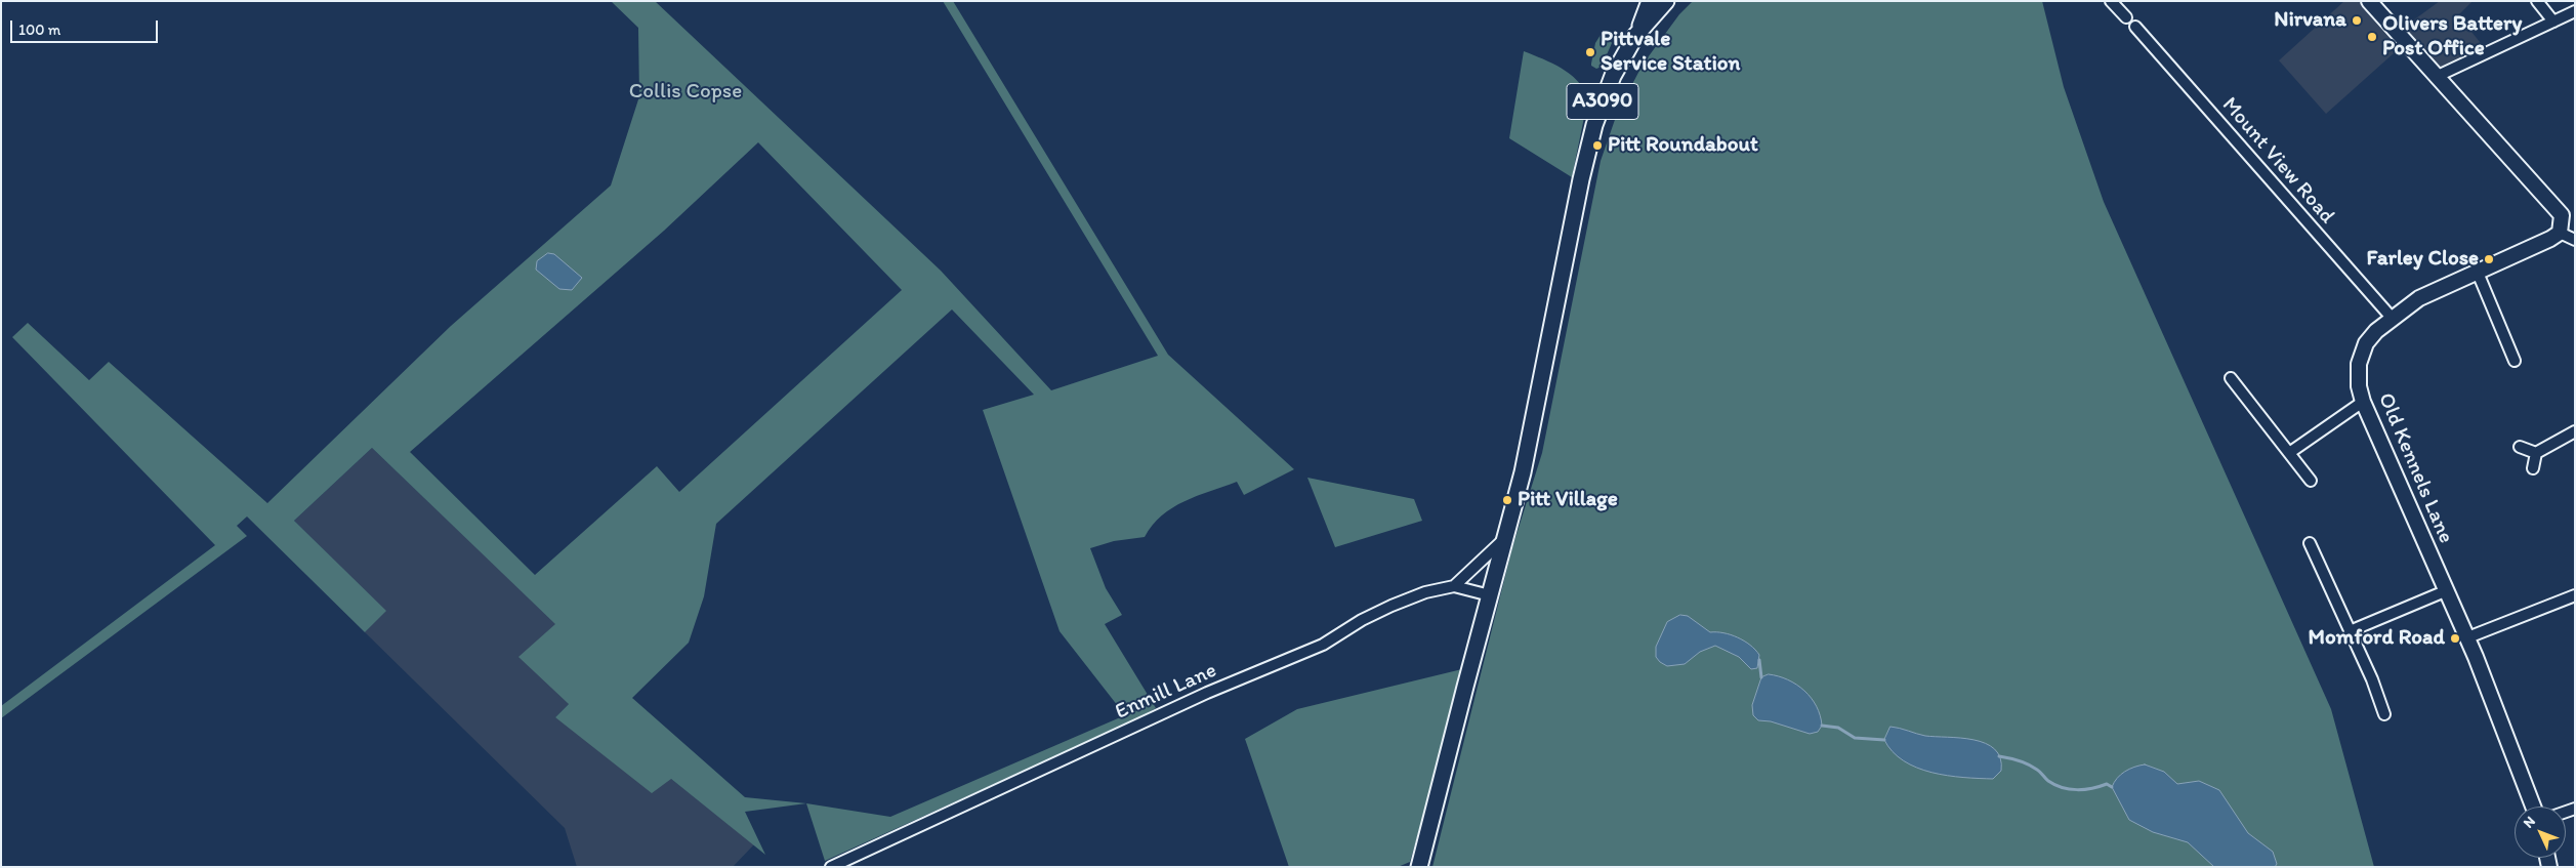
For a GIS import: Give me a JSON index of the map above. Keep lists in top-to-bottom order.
{
  "streets": {
    "main road": ["A3090"],
    "street": ["Mount View Road", "Old Kennels Lane", "Enmill Lane"]
  },
  "crossings": [
    ["Mount View Road", "Old Kennels Lane"]
  ],
  "parks": ["Collis Copse"],
  "places": [
    "Nirvana",
    "Olivers Battery Post Office",
    "Pittvale Service Station",
    "Pitt Roundabout",
    "Farley Close",
    "Pitt Village",
    "Momford Road"
  ],
  "scale_bar": "100 m",
  "north": "top left"
}
